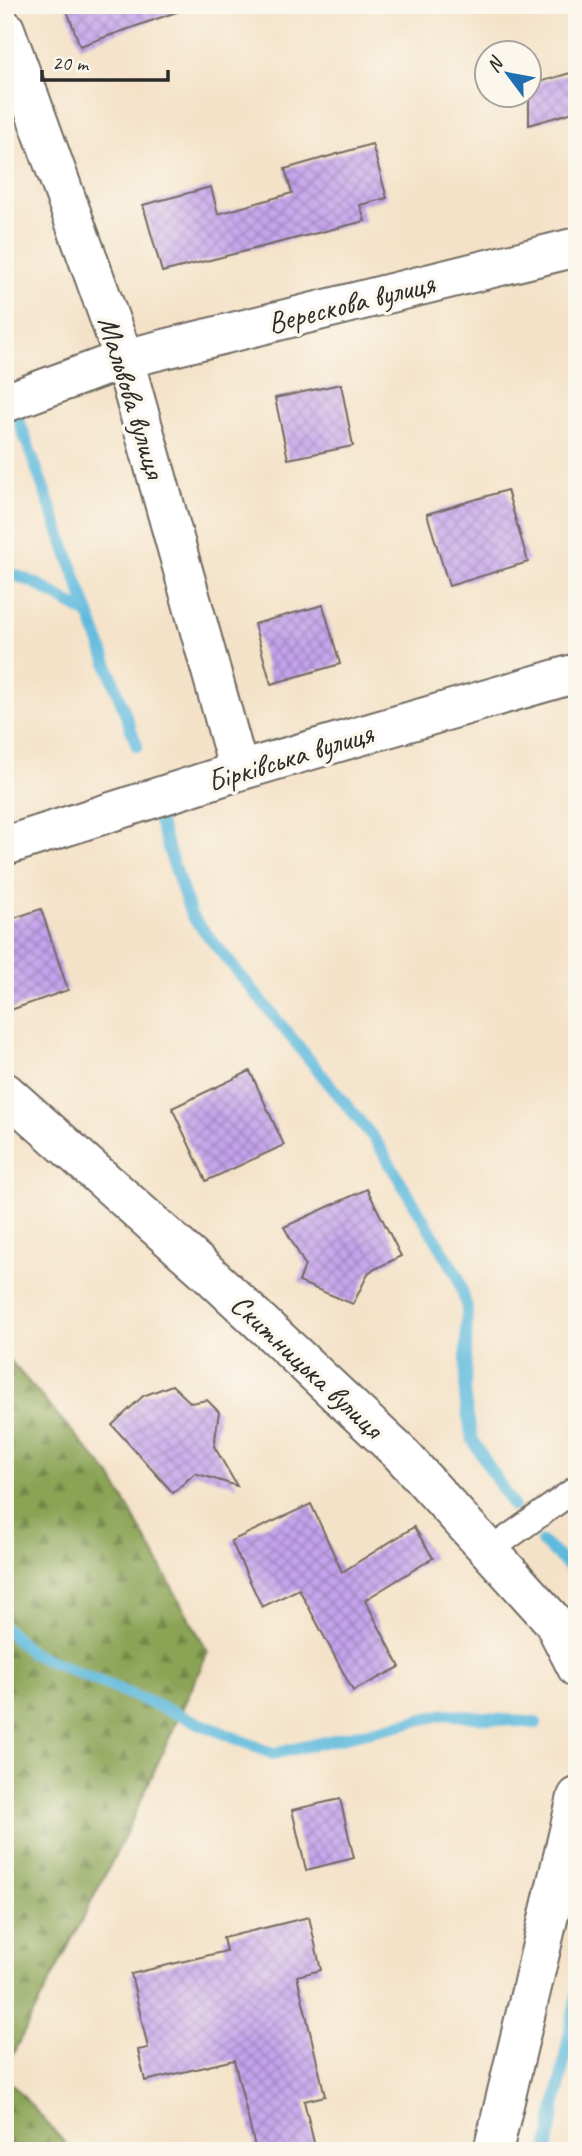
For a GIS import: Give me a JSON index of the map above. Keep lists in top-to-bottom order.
{
  "streets": {
    "street": [
      "Верескова вулиця",
      "Мальвова вулиця",
      "Бірківська вулиця",
      "Скитницька вулиця"
    ]
  },
  "crossings": [
    ["Верескова вулиця", "Мальвова вулиця"],
    ["Мальвова вулиця", "Бірківська вулиця"]
  ],
  "scale_bar": "20 m",
  "north": "top left"
}
